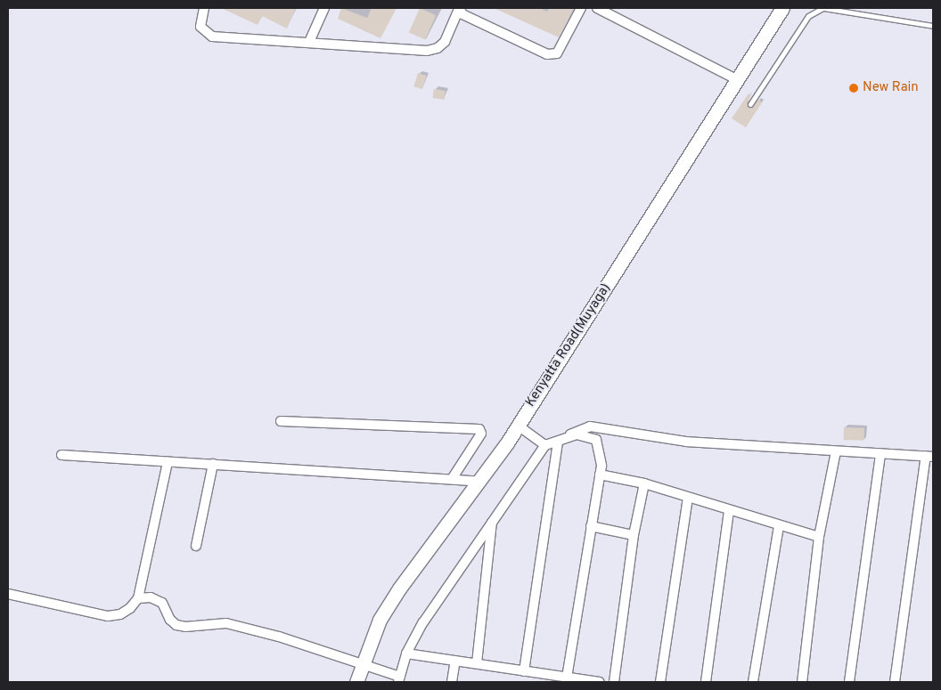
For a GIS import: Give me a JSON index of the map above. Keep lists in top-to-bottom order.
{
  "streets": {
    "main road": ["Kenyatta Road(Muyaga)"]
  },
  "places": ["New Rain"]
}
